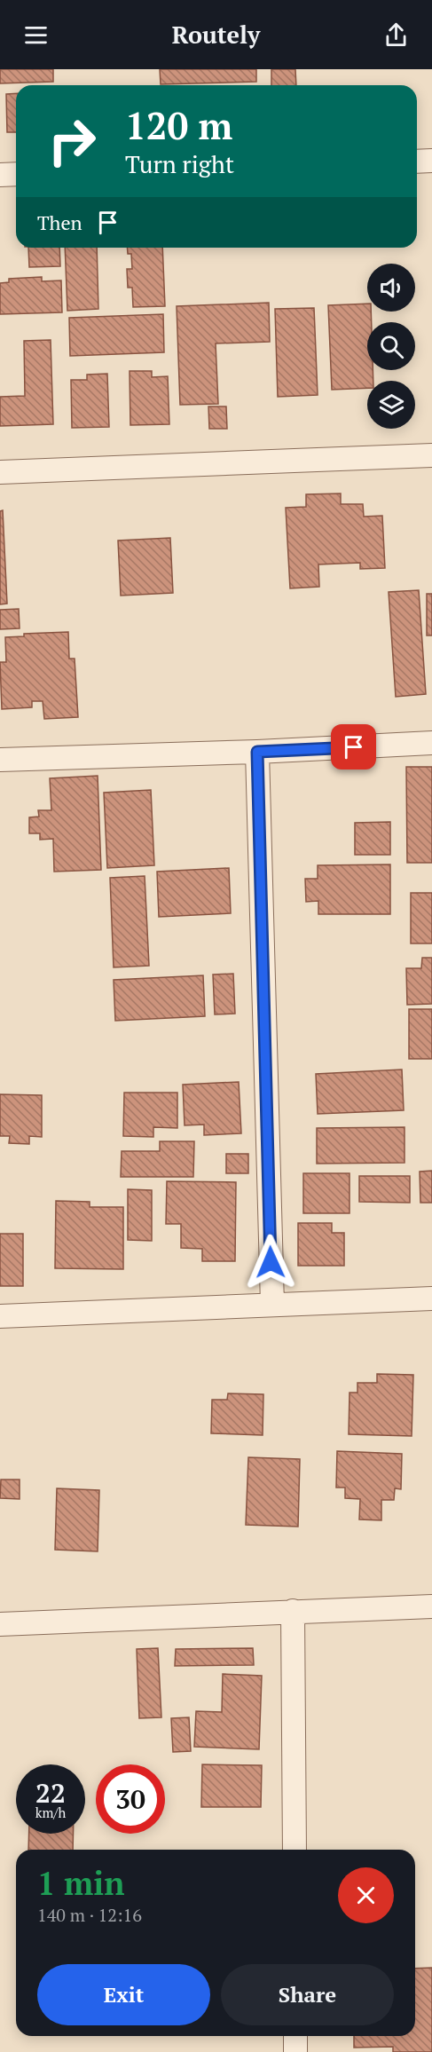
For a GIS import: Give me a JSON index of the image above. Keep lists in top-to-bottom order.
{
  "page": {
    "header": "Routely",
    "turn": ["120 m", "Turn right"],
    "then": "Then",
    "speed": "22 km/h",
    "limit": "30",
    "heading": ["1 min", "140 m · 12:16"],
    "buttons": ["Exit", "Share"]
  }
}
